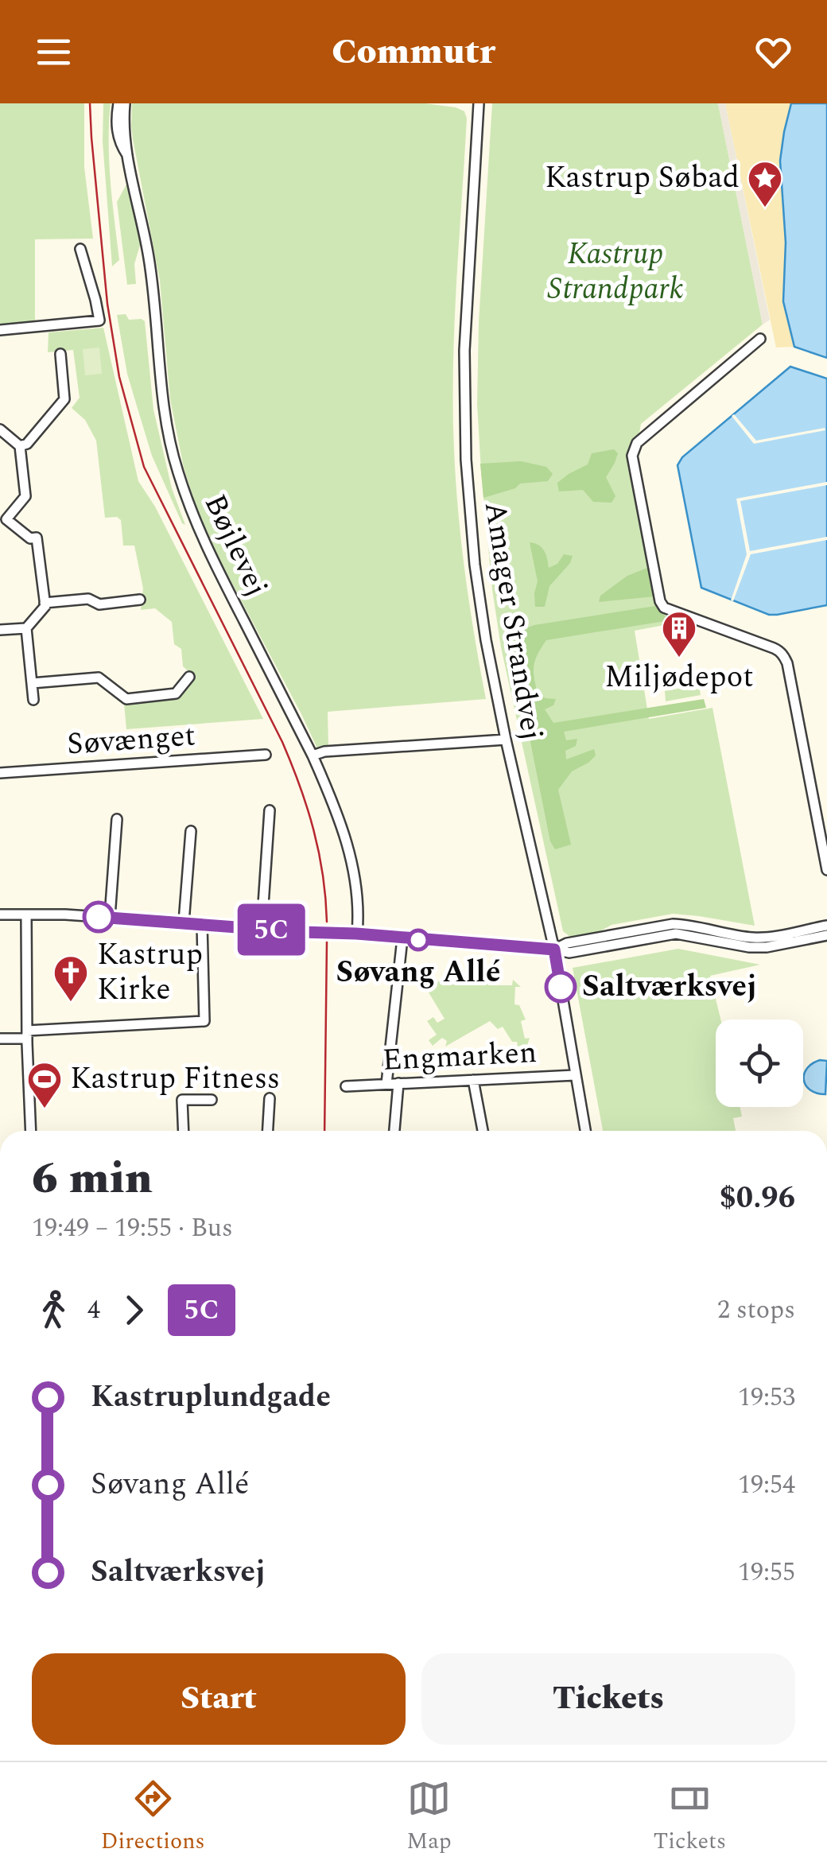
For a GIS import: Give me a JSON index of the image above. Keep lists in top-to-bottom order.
{
  "streets": {
    "street": [
      "Bøjlevej",
      "Amager Strandvej",
      "Søvænget",
      "Engmarken"
    ]
  },
  "crossings": [
    ["Amager Strandvej", "Engmarken"]
  ],
  "parks": ["Kastrup Strandpark"],
  "places": {
    "place": ["Kastrup Søbad"],
    "building": ["Miljødepot"],
    "other": ["Søvang Allé", "Saltværksvej"],
    "church": ["Kastrup Kirke"],
    "sports": ["Kastrup Fitness"]
  },
  "lines": ["bus line 5C"],
  "page": {
    "header": "Commutr",
    "on_map": "5C",
    "heading": ["6 min", "19:49 – 19:55 · Bus", "$0.96"],
    "legs": ["4", "5C", "2 stops"],
    "list": [
      {
        "name": "Kastruplundgade",
        "value": "19:53"
      },
      {
        "name": "Søvang Allé",
        "value": "19:54"
      },
      {
        "name": "Saltværksvej",
        "value": "19:55"
      }
    ],
    "buttons": ["Start", "Tickets"],
    "tabs": ["Directions", "Map", "Tickets"]
  }
}
